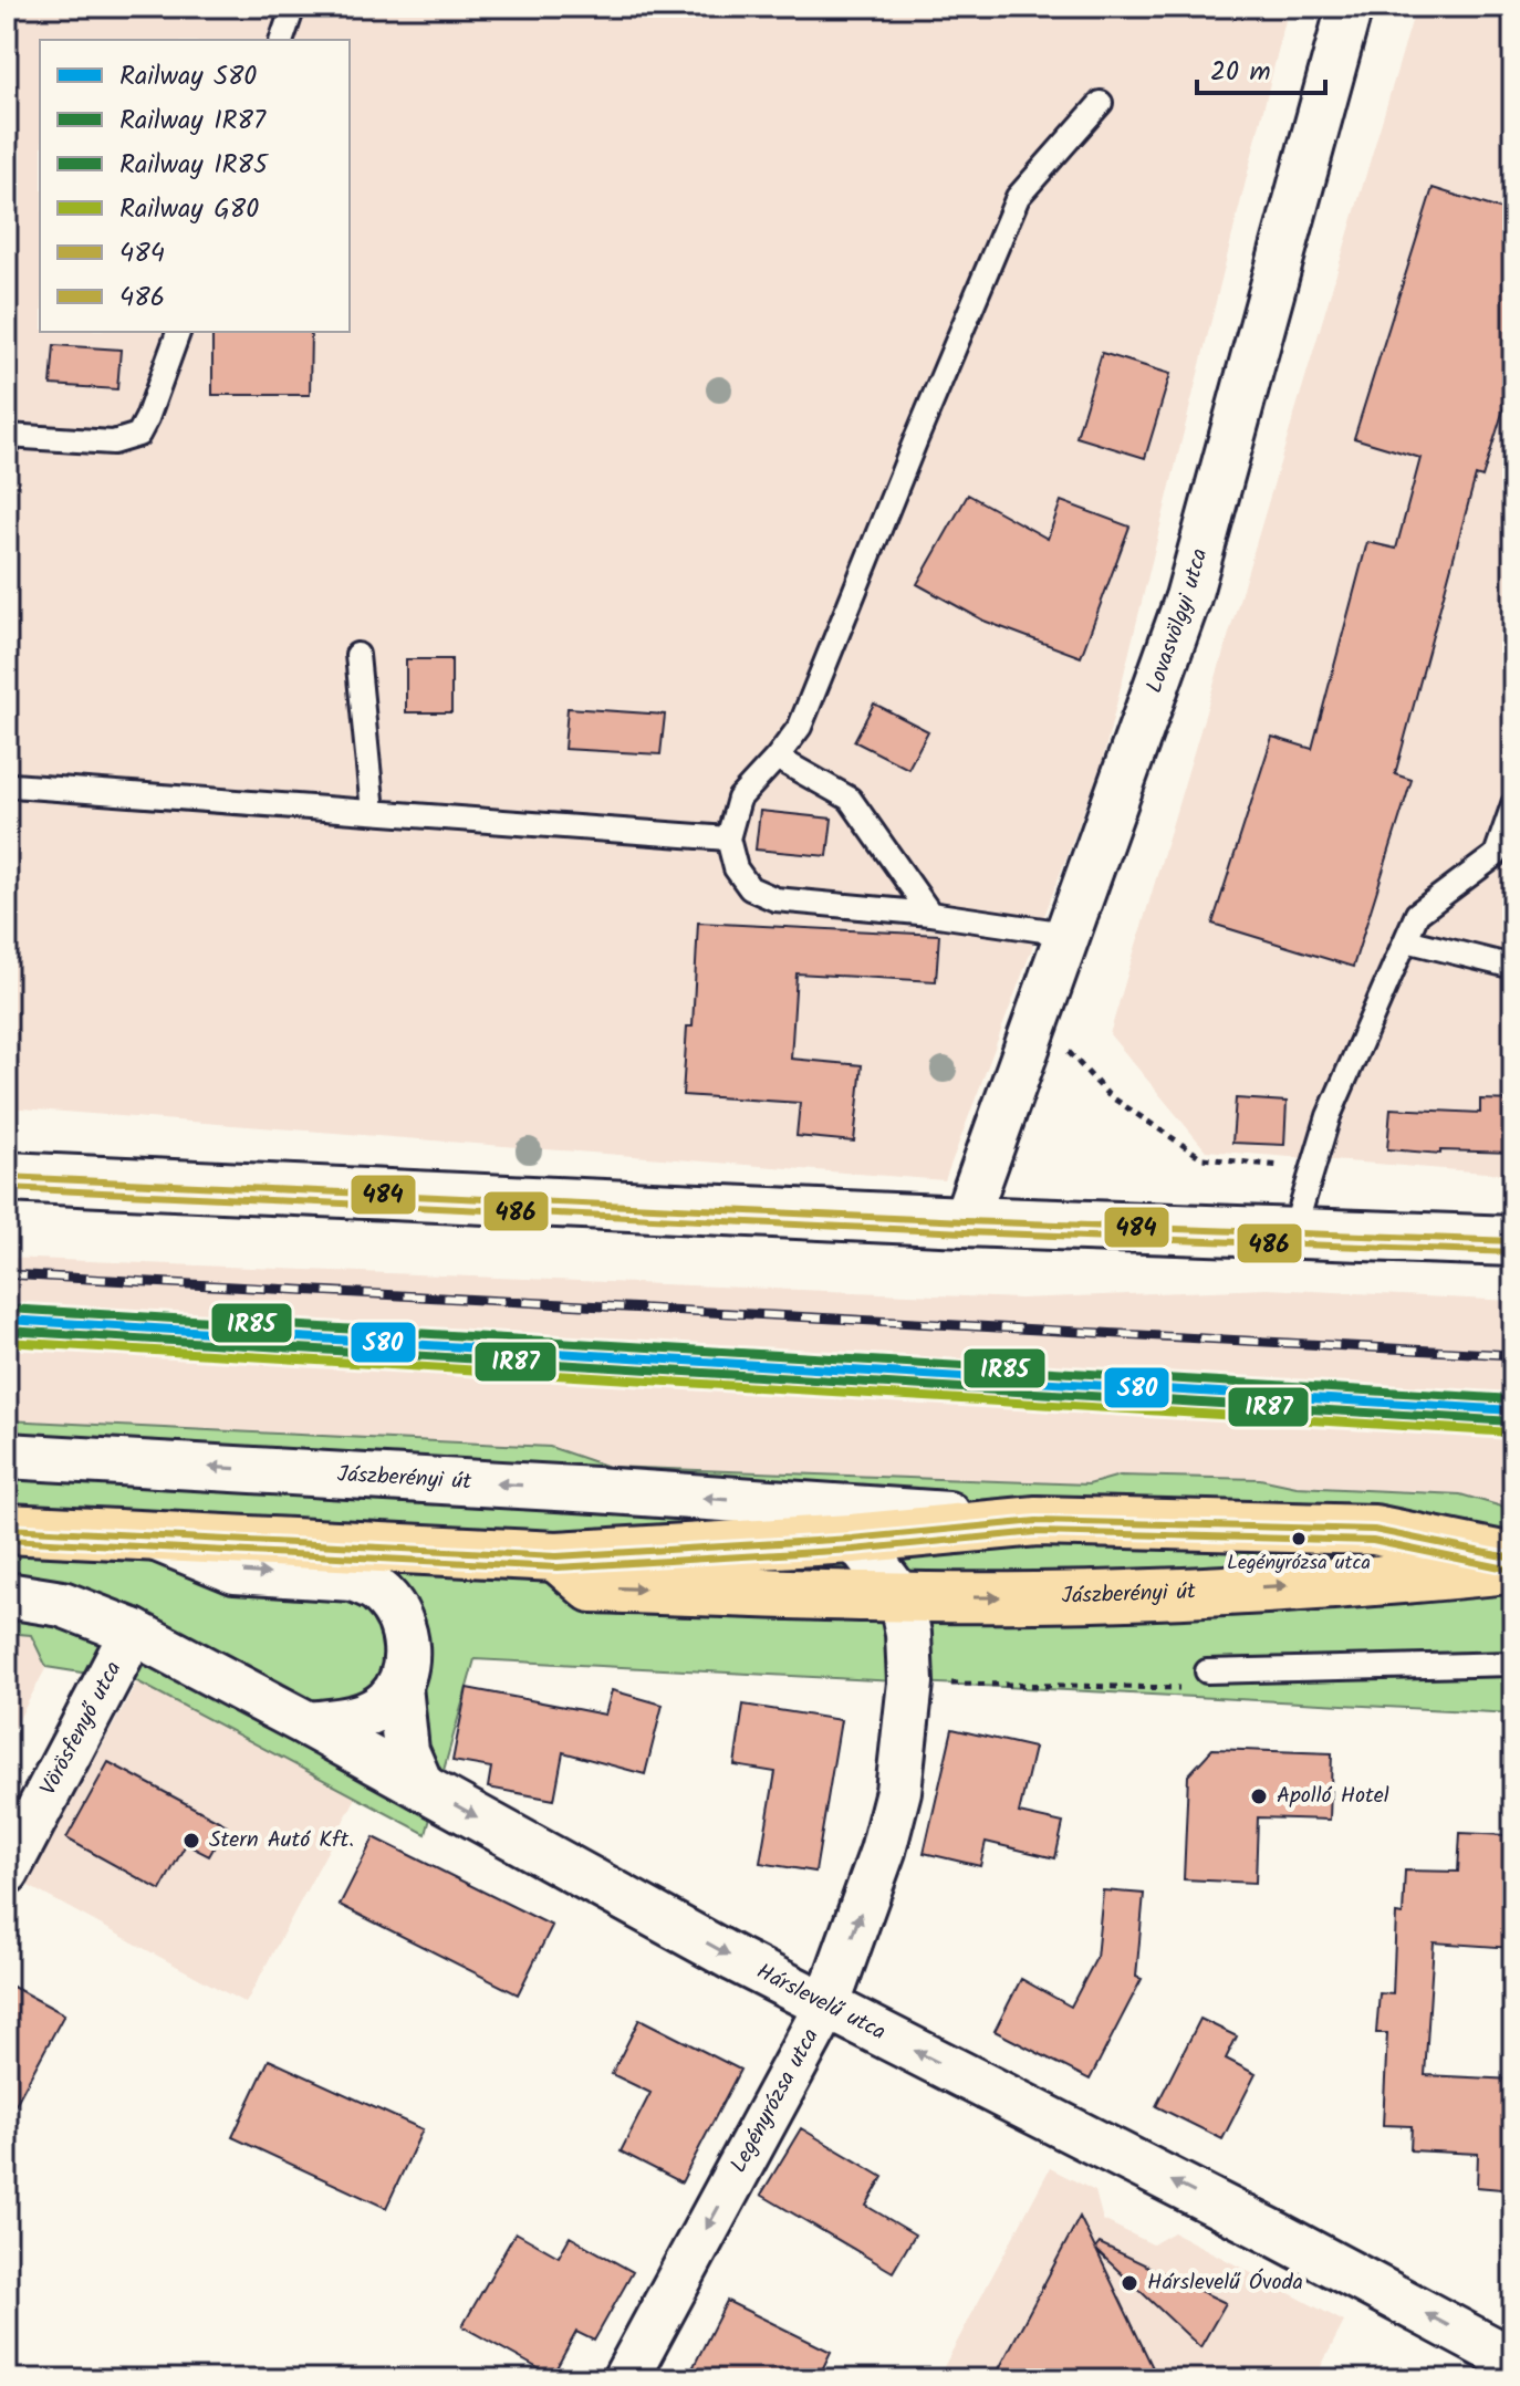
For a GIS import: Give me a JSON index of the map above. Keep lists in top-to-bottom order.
{
  "streets": {
    "main road": ["Jászberényi út"],
    "street": [
      "Lovasvölgyi utca",
      "Vörösfenyő utca",
      "Hárslevelű utca",
      "Legényrózsa utca"
    ]
  },
  "crossings": [
    ["Jászberényi út", "Hárslevelű utca"],
    ["Jászberényi út", "Legényrózsa utca"],
    ["Vörösfenyő utca", "Hárslevelű utca"],
    ["Hárslevelű utca", "Legényrózsa utca"]
  ],
  "places": [
    "Legényrózsa utca",
    "Apolló Hotel",
    "Stern Autó Kft.",
    "Hárslevelű Óvoda"
  ],
  "lines": [
    "transit line 484",
    "transit line 486",
    "rail line IR85",
    "rail line S80",
    "rail line IR87",
    "rail line G80"
  ],
  "legend": [
    "Railway S80",
    "Railway IR87",
    "Railway IR85",
    "Railway G80",
    "484",
    "486"
  ],
  "scale_bar": "20 m"
}
